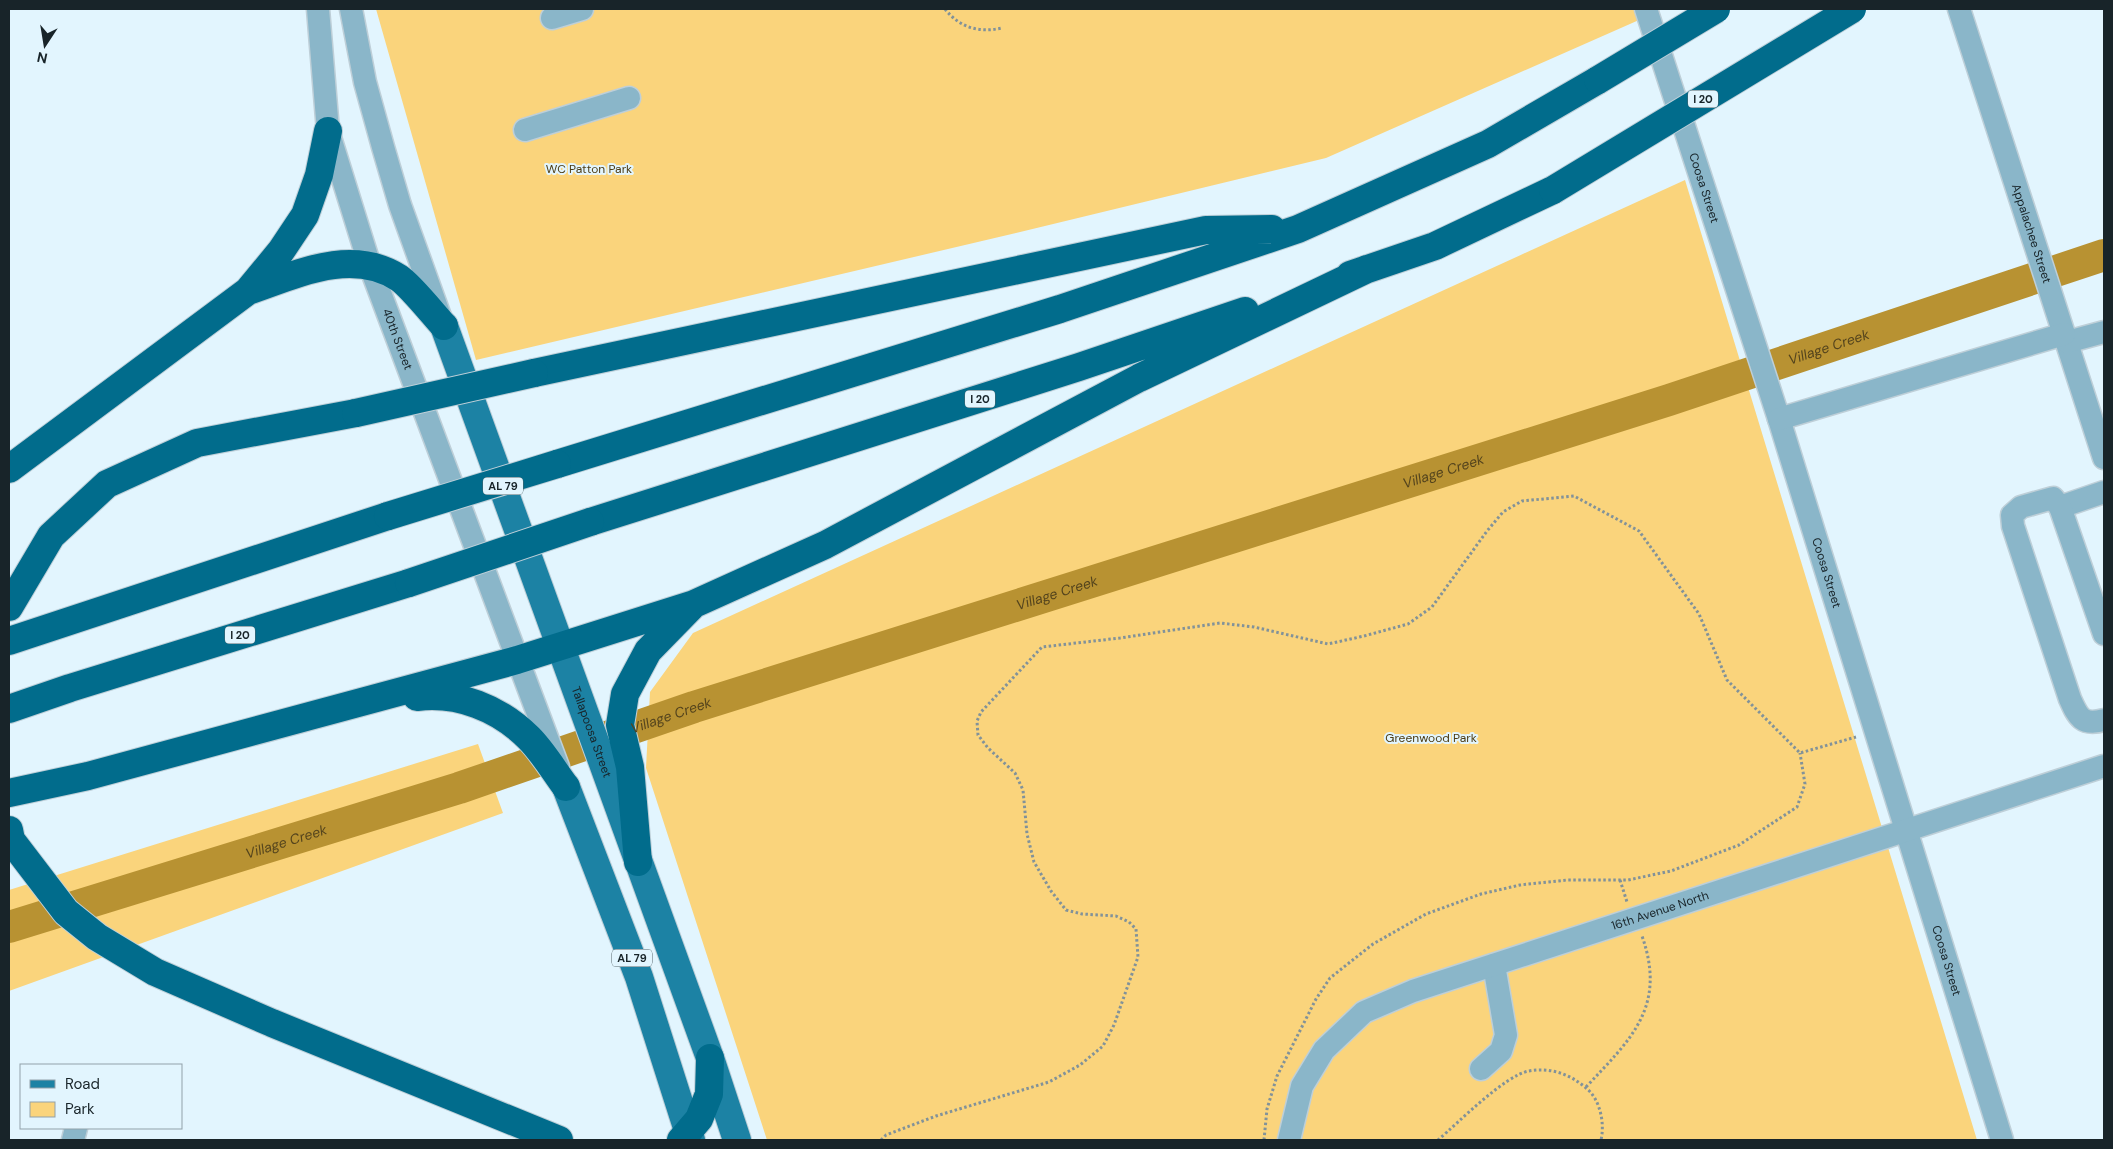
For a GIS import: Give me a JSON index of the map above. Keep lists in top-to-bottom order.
{
  "streets": {
    "highway": ["I 20"],
    "main road": ["AL 79", "Tallapoosa Street"],
    "street": [
      "Coosa Street",
      "Appalachee Street",
      "40th Street",
      "16th Avenue North"
    ]
  },
  "crossings": [
    ["Coosa Street", "16th Avenue North"],
    ["AL 79", "Tallapoosa Street"]
  ],
  "water": ["Village Creek"],
  "parks": ["WC Patton Park", "Greenwood Park"],
  "legend": ["Road", "Park"],
  "north": "bottom"
}
